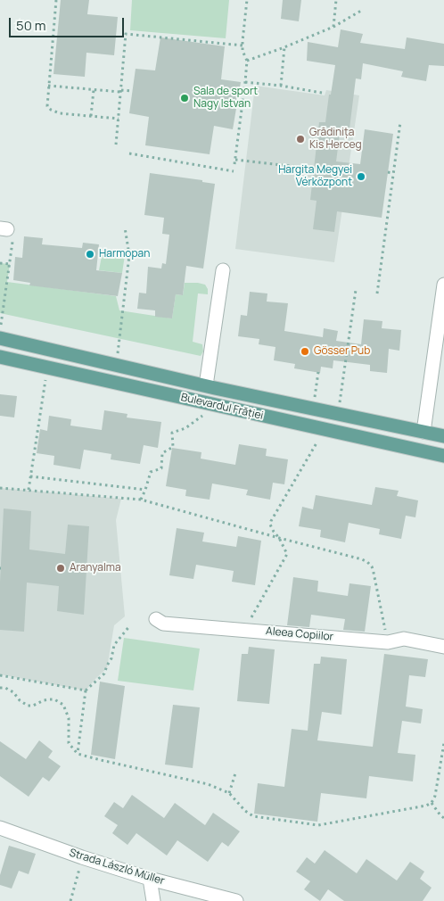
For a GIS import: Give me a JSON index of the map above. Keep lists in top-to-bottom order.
{
  "streets": {
    "main road": ["Bulevardul Frăției"],
    "street": ["Aleea Copiilor", "Strada László Müller"]
  },
  "places": [
    "Sala de sport Nagy Istvan",
    "Grădinița Kis Herceg",
    "Hargita Megyei Vérközpont",
    "Harmopan",
    "Gösser Pub",
    "Aranyalma"
  ],
  "scale_bar": "50 m"
}
